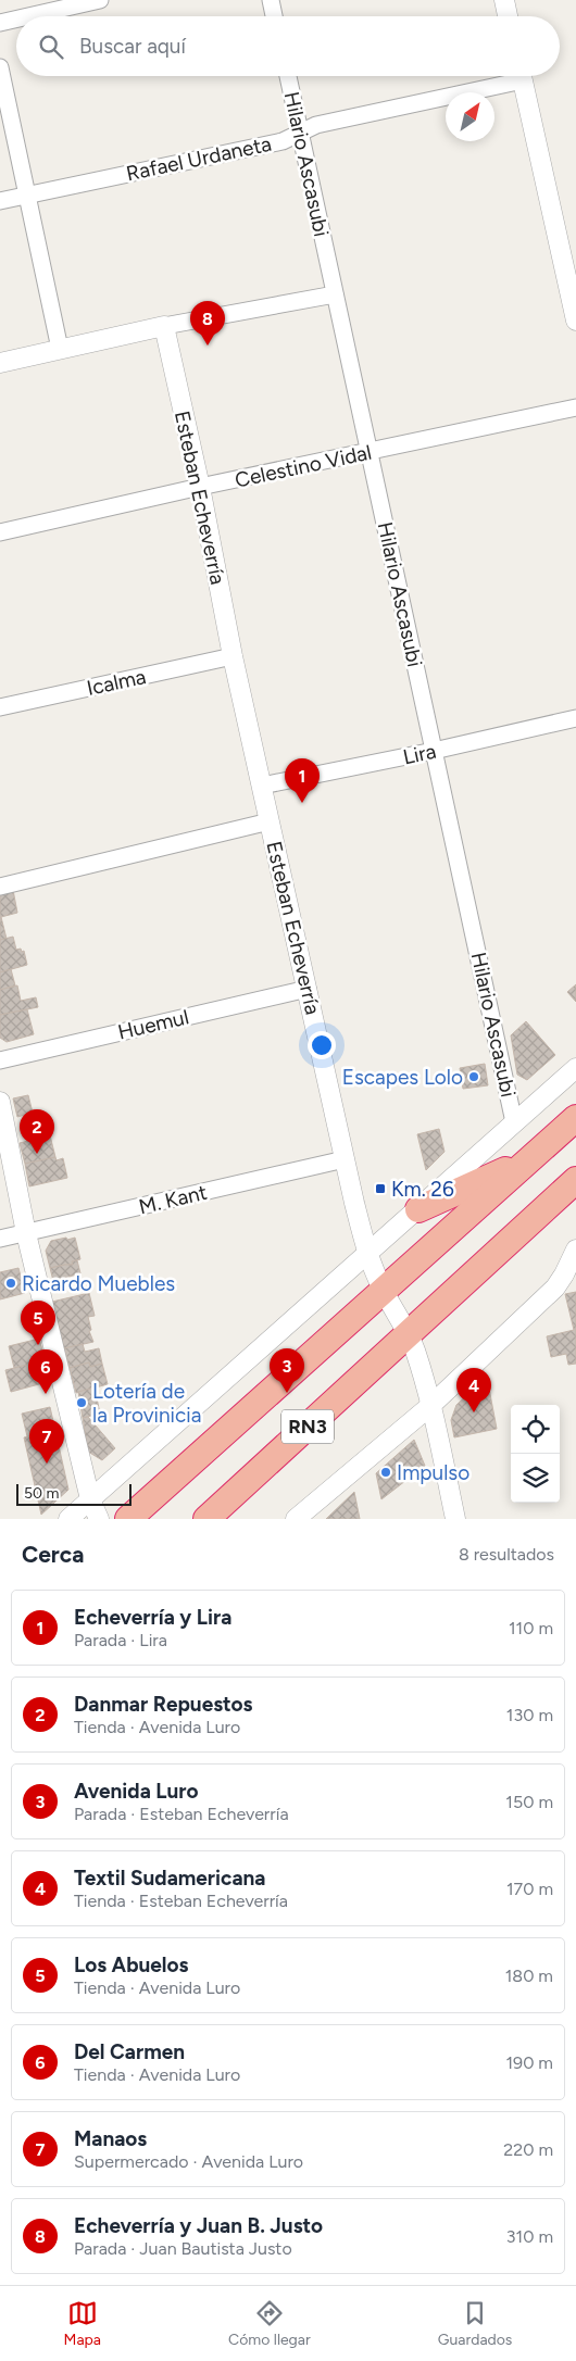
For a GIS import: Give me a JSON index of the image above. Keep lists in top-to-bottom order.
{
  "streets": {
    "highway": ["RN3"],
    "street": [
      "Rafael Urdaneta",
      "Hilario Ascasubi",
      "Celestino Vidal",
      "Esteban Echeverría",
      "Icalma",
      "Lira",
      "Huemul",
      "M. Kant"
    ]
  },
  "crossings": [
    ["Rafael Urdaneta", "Hilario Ascasubi"],
    ["Hilario Ascasubi", "Celestino Vidal"],
    ["Hilario Ascasubi", "Lira"],
    ["Celestino Vidal", "Esteban Echeverría"],
    ["Esteban Echeverría", "Icalma"],
    ["Esteban Echeverría", "Lira"],
    ["Esteban Echeverría", "Huemul"],
    ["Esteban Echeverría", "M. Kant"],
    ["Esteban Echeverría", "RN3"]
  ],
  "places": {
    "other": [
      "Escapes Lolo",
      "Ricardo Muebles",
      "Lotería de la Provinicia",
      "Impulso"
    ],
    "transit": ["Km. 26"]
  },
  "scale_bar": "50 m",
  "north": "top right",
  "page": {
    "search": "Buscar aquí",
    "pins": [
      "8",
      "1",
      "2",
      "5",
      "3",
      "6",
      "4",
      "7"
    ],
    "scale": "50 m",
    "heading": ["Cerca", "8 resultados"],
    "list": [
      {
        "mark": "1",
        "name": "Echeverría y Lira",
        "note": "Parada · Lira",
        "value": "110 m"
      },
      {
        "mark": "2",
        "name": "Danmar Repuestos",
        "note": "Tienda · Avenida Luro",
        "value": "130 m"
      },
      {
        "mark": "3",
        "name": "Avenida Luro",
        "note": "Parada · Esteban Echeverría",
        "value": "150 m"
      },
      {
        "mark": "4",
        "name": "Textil Sudamericana",
        "note": "Tienda · Esteban Echeverría",
        "value": "170 m"
      },
      {
        "mark": "5",
        "name": "Los Abuelos",
        "note": "Tienda · Avenida Luro",
        "value": "180 m"
      },
      {
        "mark": "6",
        "name": "Del Carmen",
        "note": "Tienda · Avenida Luro",
        "value": "190 m"
      },
      {
        "mark": "7",
        "name": "Manaos",
        "note": "Supermercado · Avenida Luro",
        "value": "220 m"
      },
      {
        "mark": "8",
        "name": "Echeverría y Juan B. Justo",
        "note": "Parada · Juan Bautista Justo",
        "value": "310 m"
      }
    ],
    "nav": ["Mapa", "Cómo llegar", "Guardados"]
  }
}
